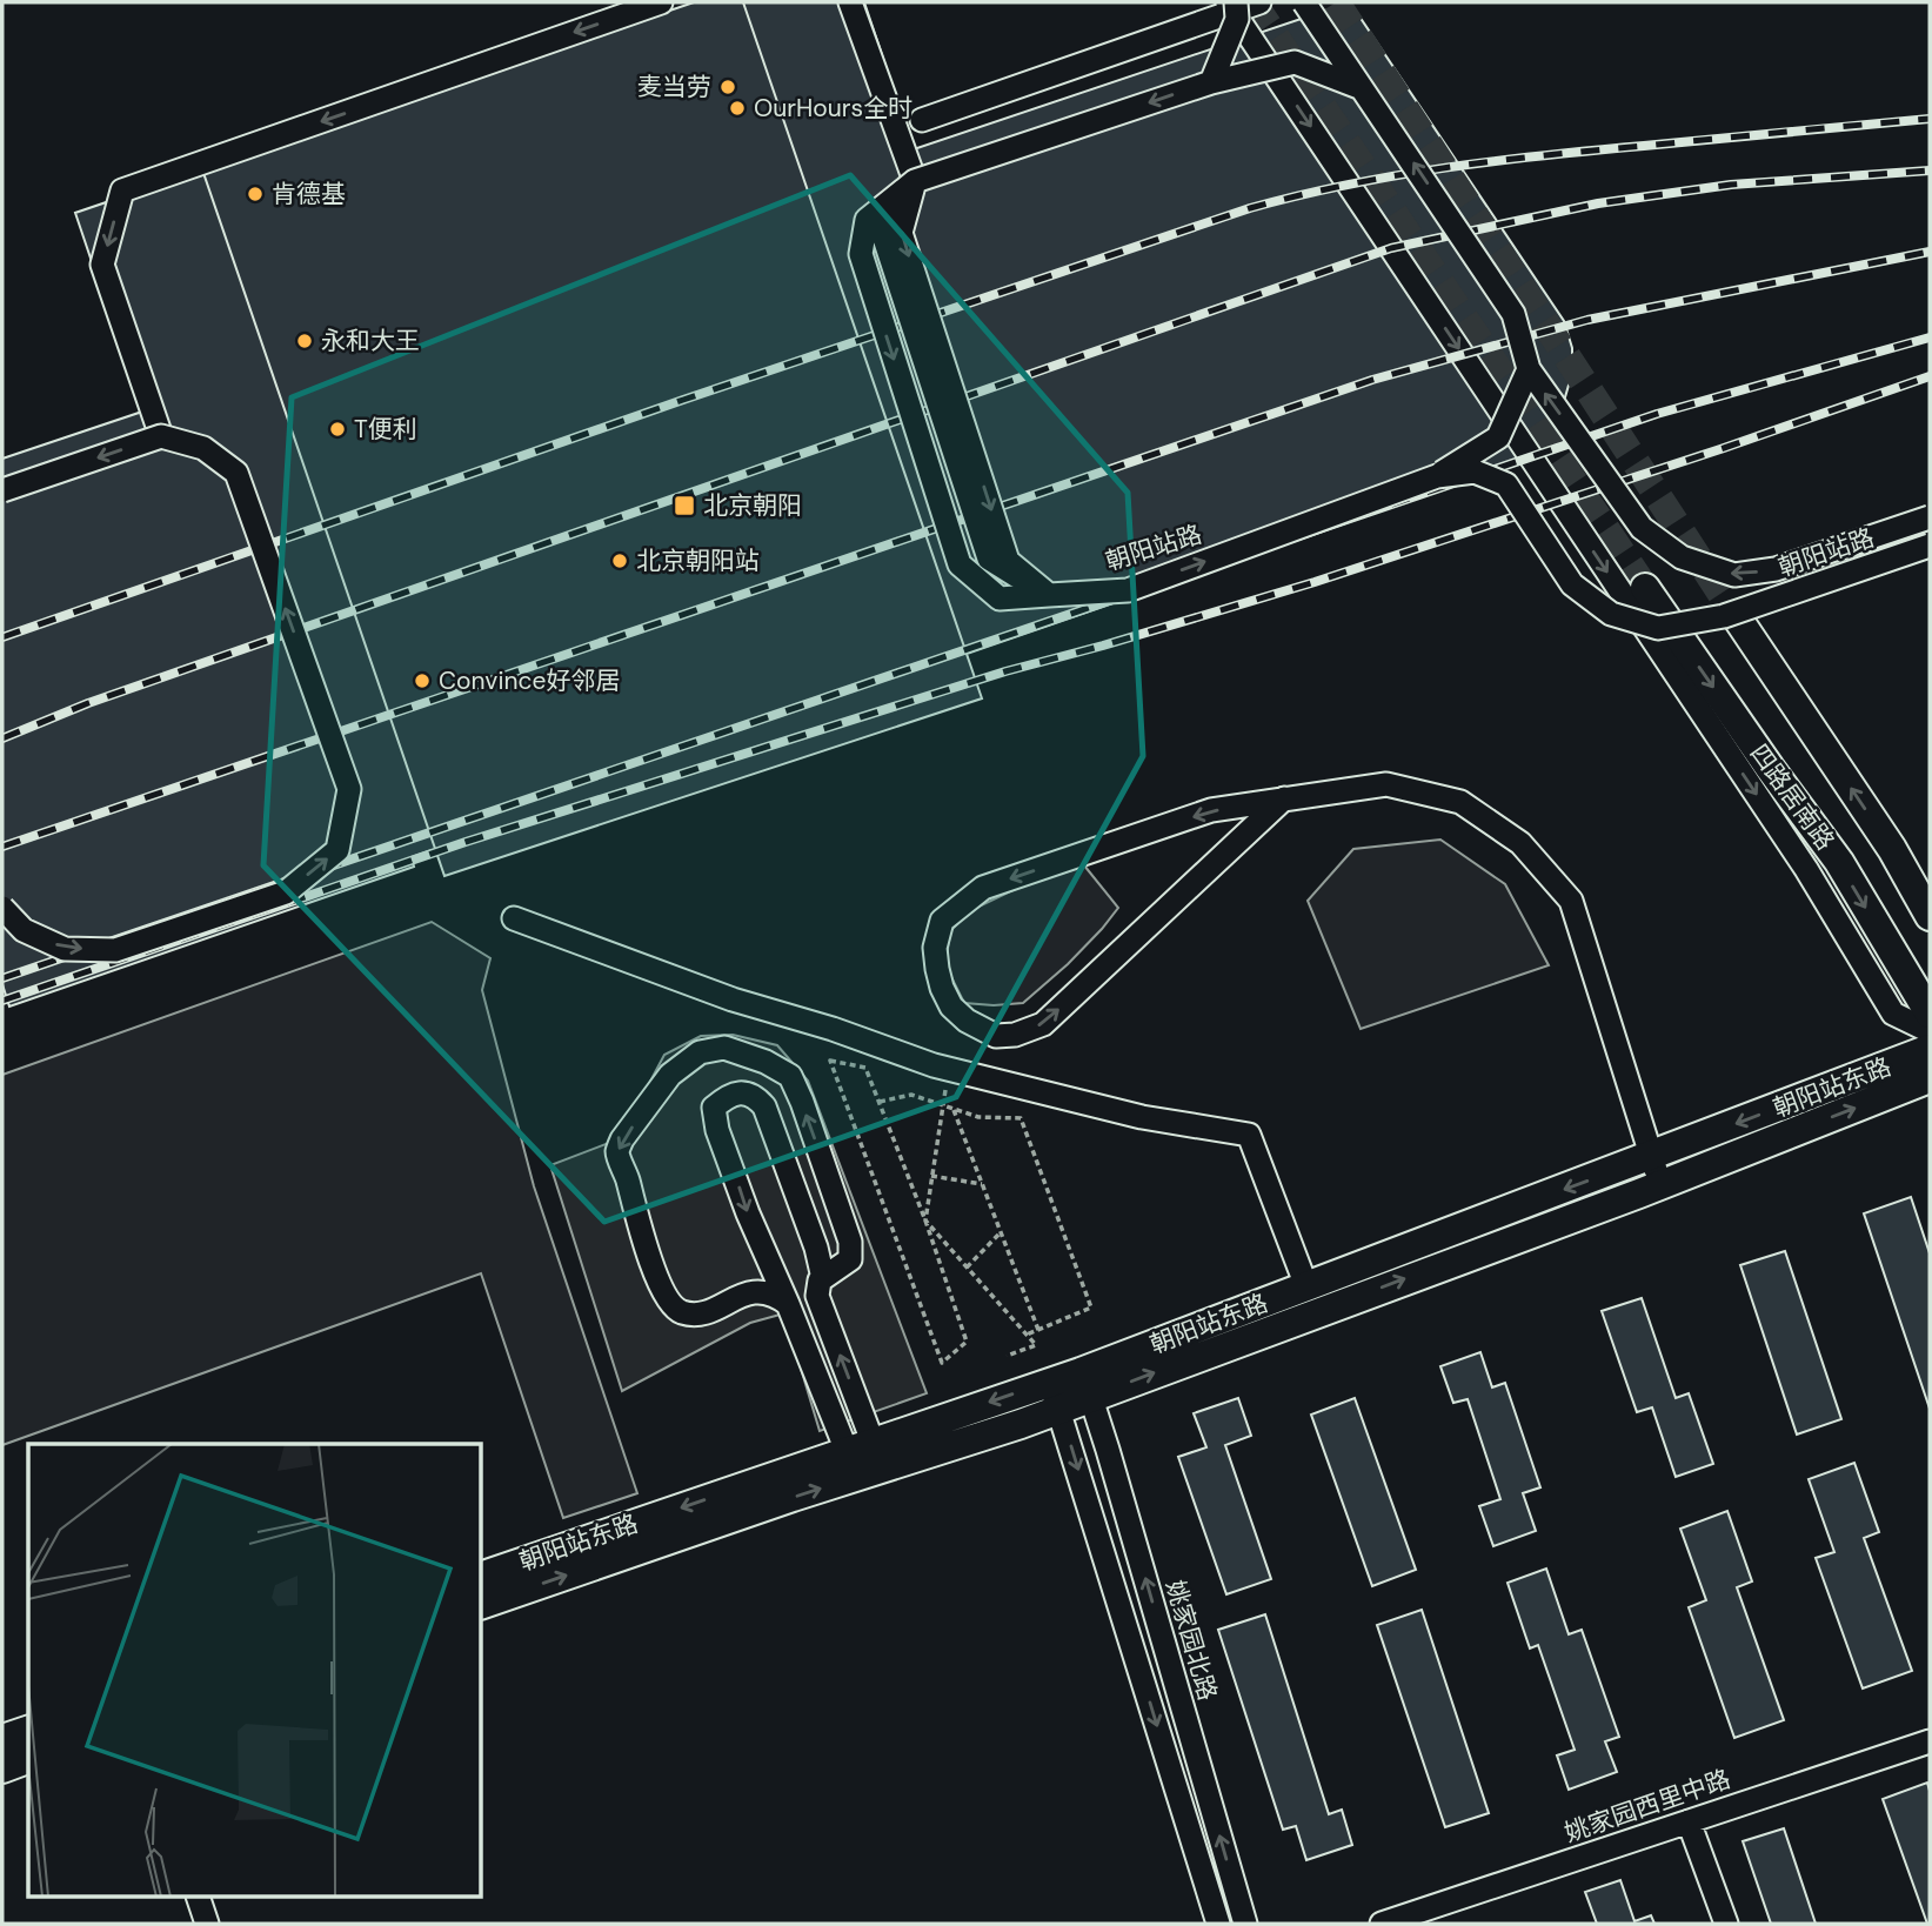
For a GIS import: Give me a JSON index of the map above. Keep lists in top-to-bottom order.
{
  "streets": {
    "main road": ["四路居南路", "朝阳站东路"],
    "street": ["朝阳站路", "姚家园北路", "姚家园西里中路"]
  },
  "crossings": [
    ["朝阳站东路", "姚家园北路"]
  ],
  "places": {
    "other": [
      "麦当劳",
      "OurHours全时",
      "肯德基",
      "永和大王",
      "T便利",
      "北京朝阳站",
      "Convince好邻居"
    ],
    "transit": ["北京朝阳"]
  }
}
